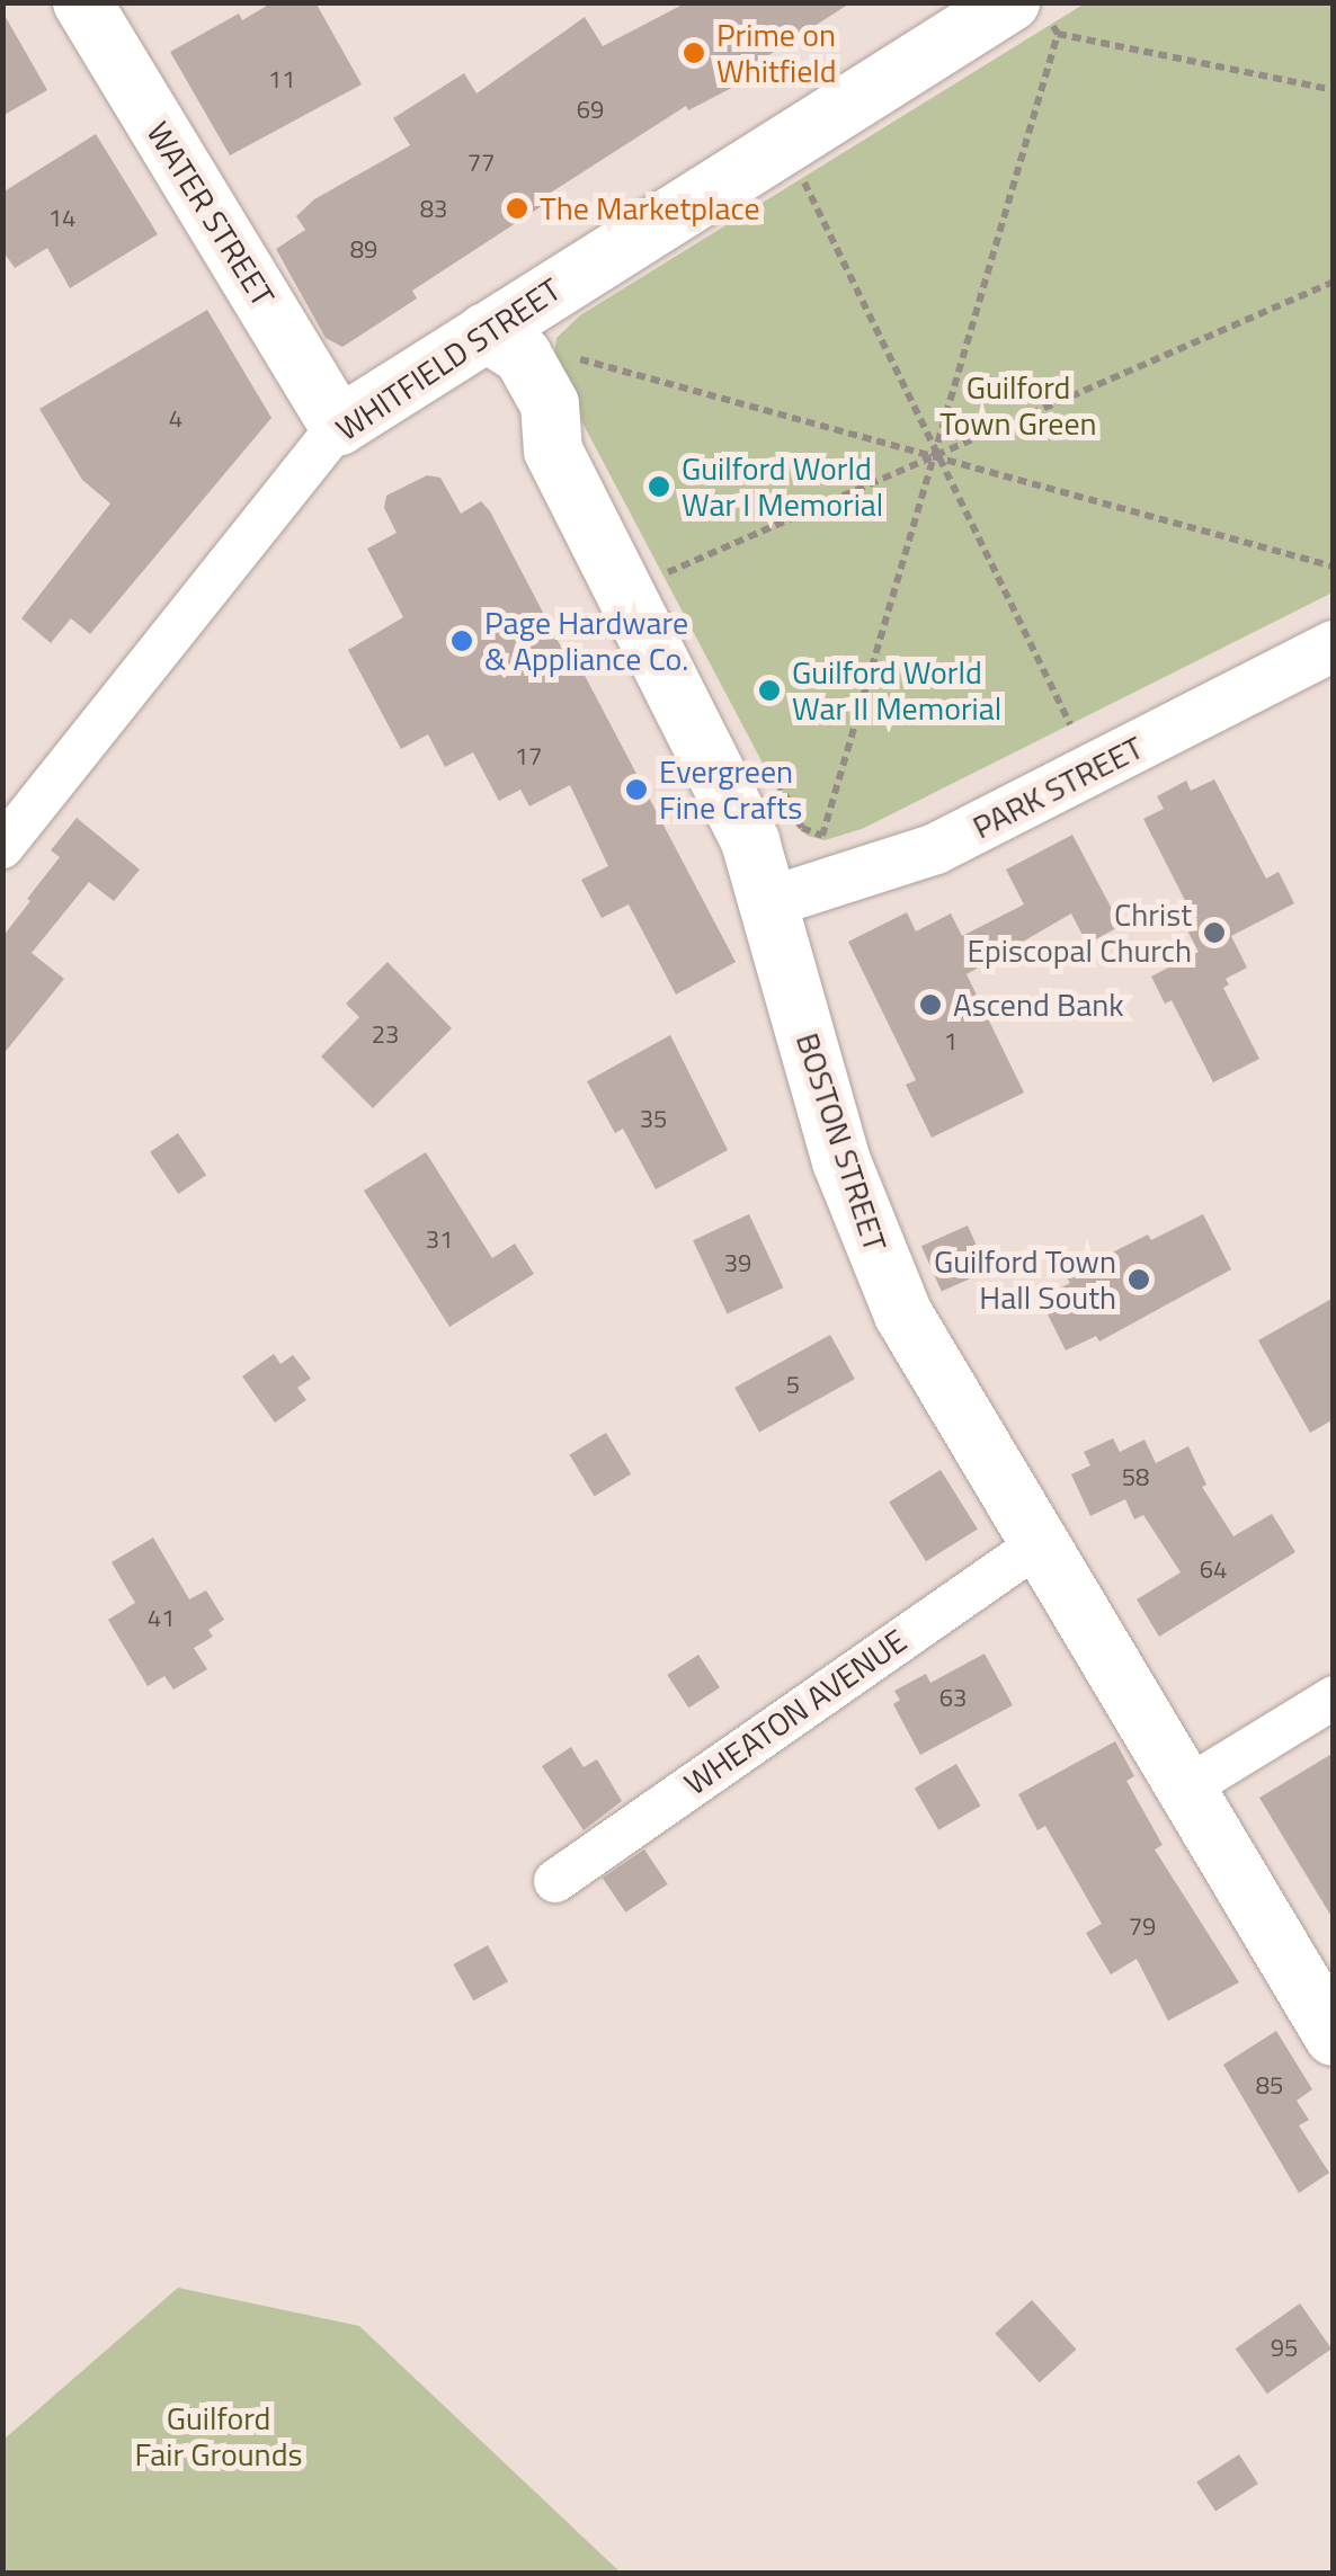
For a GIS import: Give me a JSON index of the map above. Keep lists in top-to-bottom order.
{
  "streets": {
    "main road": ["WATER STREET", "WHITFIELD STREET", "BOSTON STREET"],
    "street": ["PARK STREET", "WHEATON AVENUE"]
  },
  "crossings": [
    ["WATER STREET", "WHITFIELD STREET"],
    ["WHITFIELD STREET", "BOSTON STREET"],
    ["PARK STREET", "BOSTON STREET"],
    ["BOSTON STREET", "WHEATON AVENUE"]
  ],
  "parks": ["Guilford Town Green", "Guilford Fair Grounds"],
  "places": [
    "Prime on Whitfield",
    "The Marketplace",
    "Guilford World War I Memorial",
    "Page Hardware & Appliance Co.",
    "Guilford World War II Memorial",
    "Evergreen Fine Crafts",
    "Christ Episcopal Church",
    "Ascend Bank",
    "Guilford Town Hall South"
  ],
  "house_numbers": [
    "11",
    "69",
    "77",
    "83",
    "14",
    "89",
    "4",
    "17",
    "23",
    "1",
    "35",
    "31",
    "39",
    "5",
    "58",
    "64",
    "41",
    "63",
    "79",
    "85",
    "95"
  ]
}
